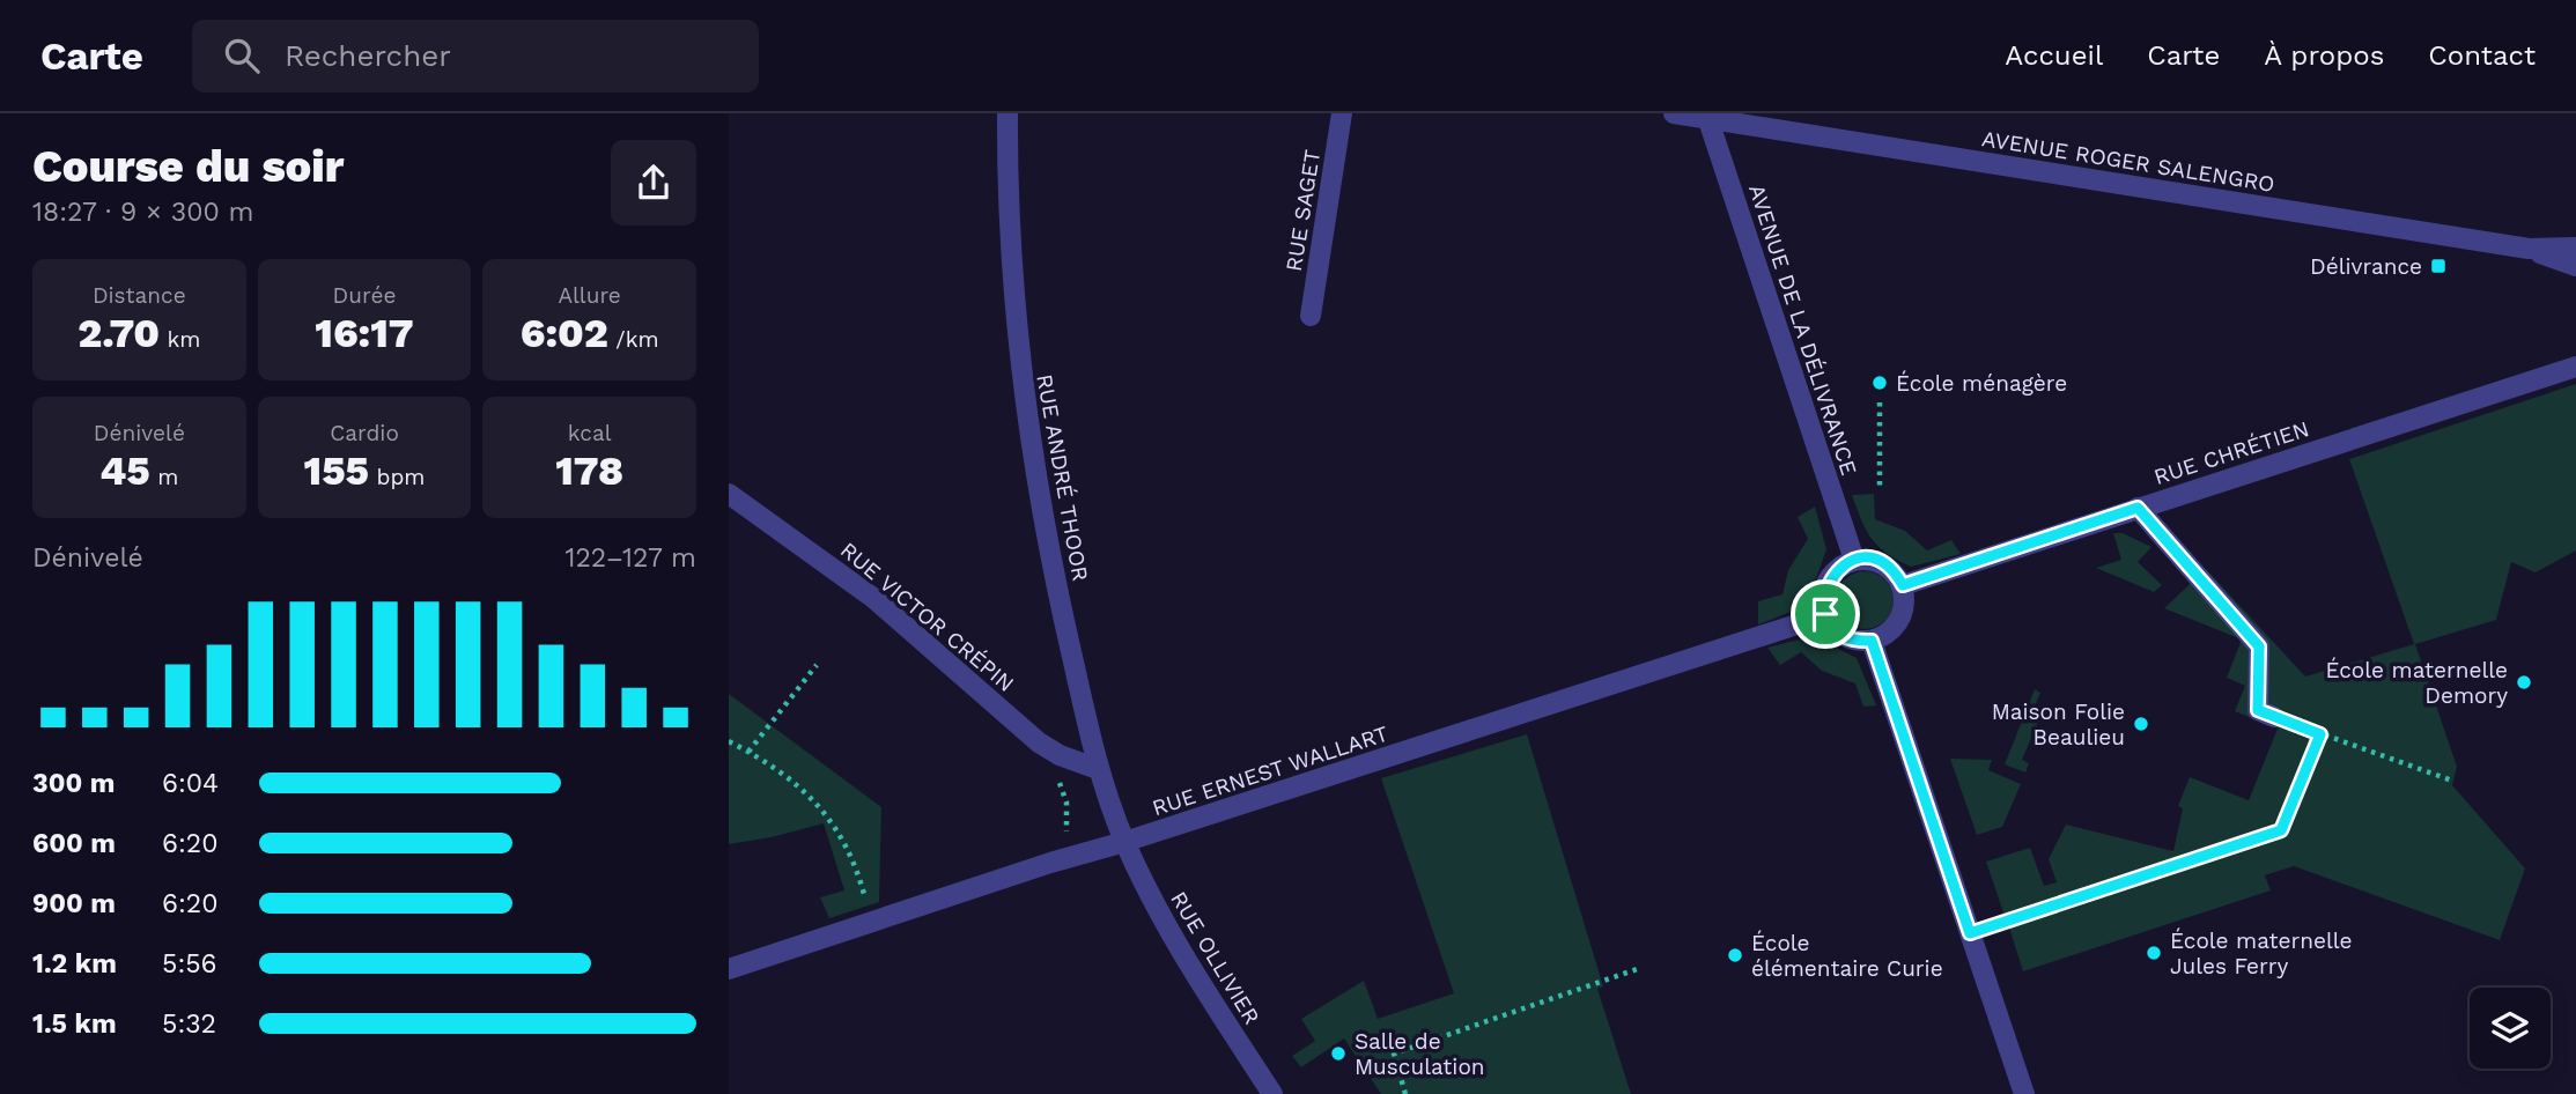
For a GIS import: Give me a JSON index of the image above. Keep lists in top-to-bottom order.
{
  "streets": {
    "street": [
      "AVENUE ROGER SALENGRO",
      "RUE SAGET",
      "AVENUE DE LA DÉLIVRANCE",
      "RUE CHRÉTIEN",
      "RUE ANDRÉ THOOR",
      "RUE VICTOR CRÉPIN",
      "RUE ERNEST WALLART",
      "RUE OLLIVIER"
    ]
  },
  "crossings": [
    ["AVENUE ROGER SALENGRO", "AVENUE DE LA DÉLIVRANCE"],
    ["AVENUE DE LA DÉLIVRANCE", "RUE CHRÉTIEN"],
    ["AVENUE DE LA DÉLIVRANCE", "RUE ERNEST WALLART"],
    ["RUE CHRÉTIEN", "RUE ERNEST WALLART"],
    ["RUE ANDRÉ THOOR", "RUE VICTOR CRÉPIN"],
    ["RUE ANDRÉ THOOR", "RUE ERNEST WALLART"],
    ["RUE ANDRÉ THOOR", "RUE OLLIVIER"],
    ["RUE ERNEST WALLART", "RUE OLLIVIER"]
  ],
  "places": {
    "transit": ["Délivrance"],
    "other": [
      "École ménagère",
      "École maternelle Demory",
      "Maison Folie Beaulieu",
      "École maternelle Jules Ferry",
      "École élémentaire Curie",
      "Salle de Musculation"
    ]
  },
  "page": {
    "header": "Carte",
    "search": "Rechercher",
    "nav": [
      "Accueil",
      "Carte",
      "À propos",
      "Contact"
    ],
    "heading": ["Course du soir", "18:27 · 9 × 300 m"],
    "stats": [
      ["Distance", "2.70 km"],
      ["Durée", "16:17"],
      ["Allure", "6:02 /km"],
      ["Dénivelé", "45 m"],
      ["Cardio", "155 bpm"],
      ["kcal", "178"]
    ],
    "chart": ["Dénivelé", "122–127 m"],
    "list": [
      {
        "name": "300 m",
        "note": "6:04"
      },
      {
        "name": "600 m",
        "note": "6:20"
      },
      {
        "name": "900 m",
        "note": "6:20"
      },
      {
        "name": "1.2 km",
        "note": "5:56"
      },
      {
        "name": "1.5 km",
        "note": "5:32"
      }
    ]
  }
}
